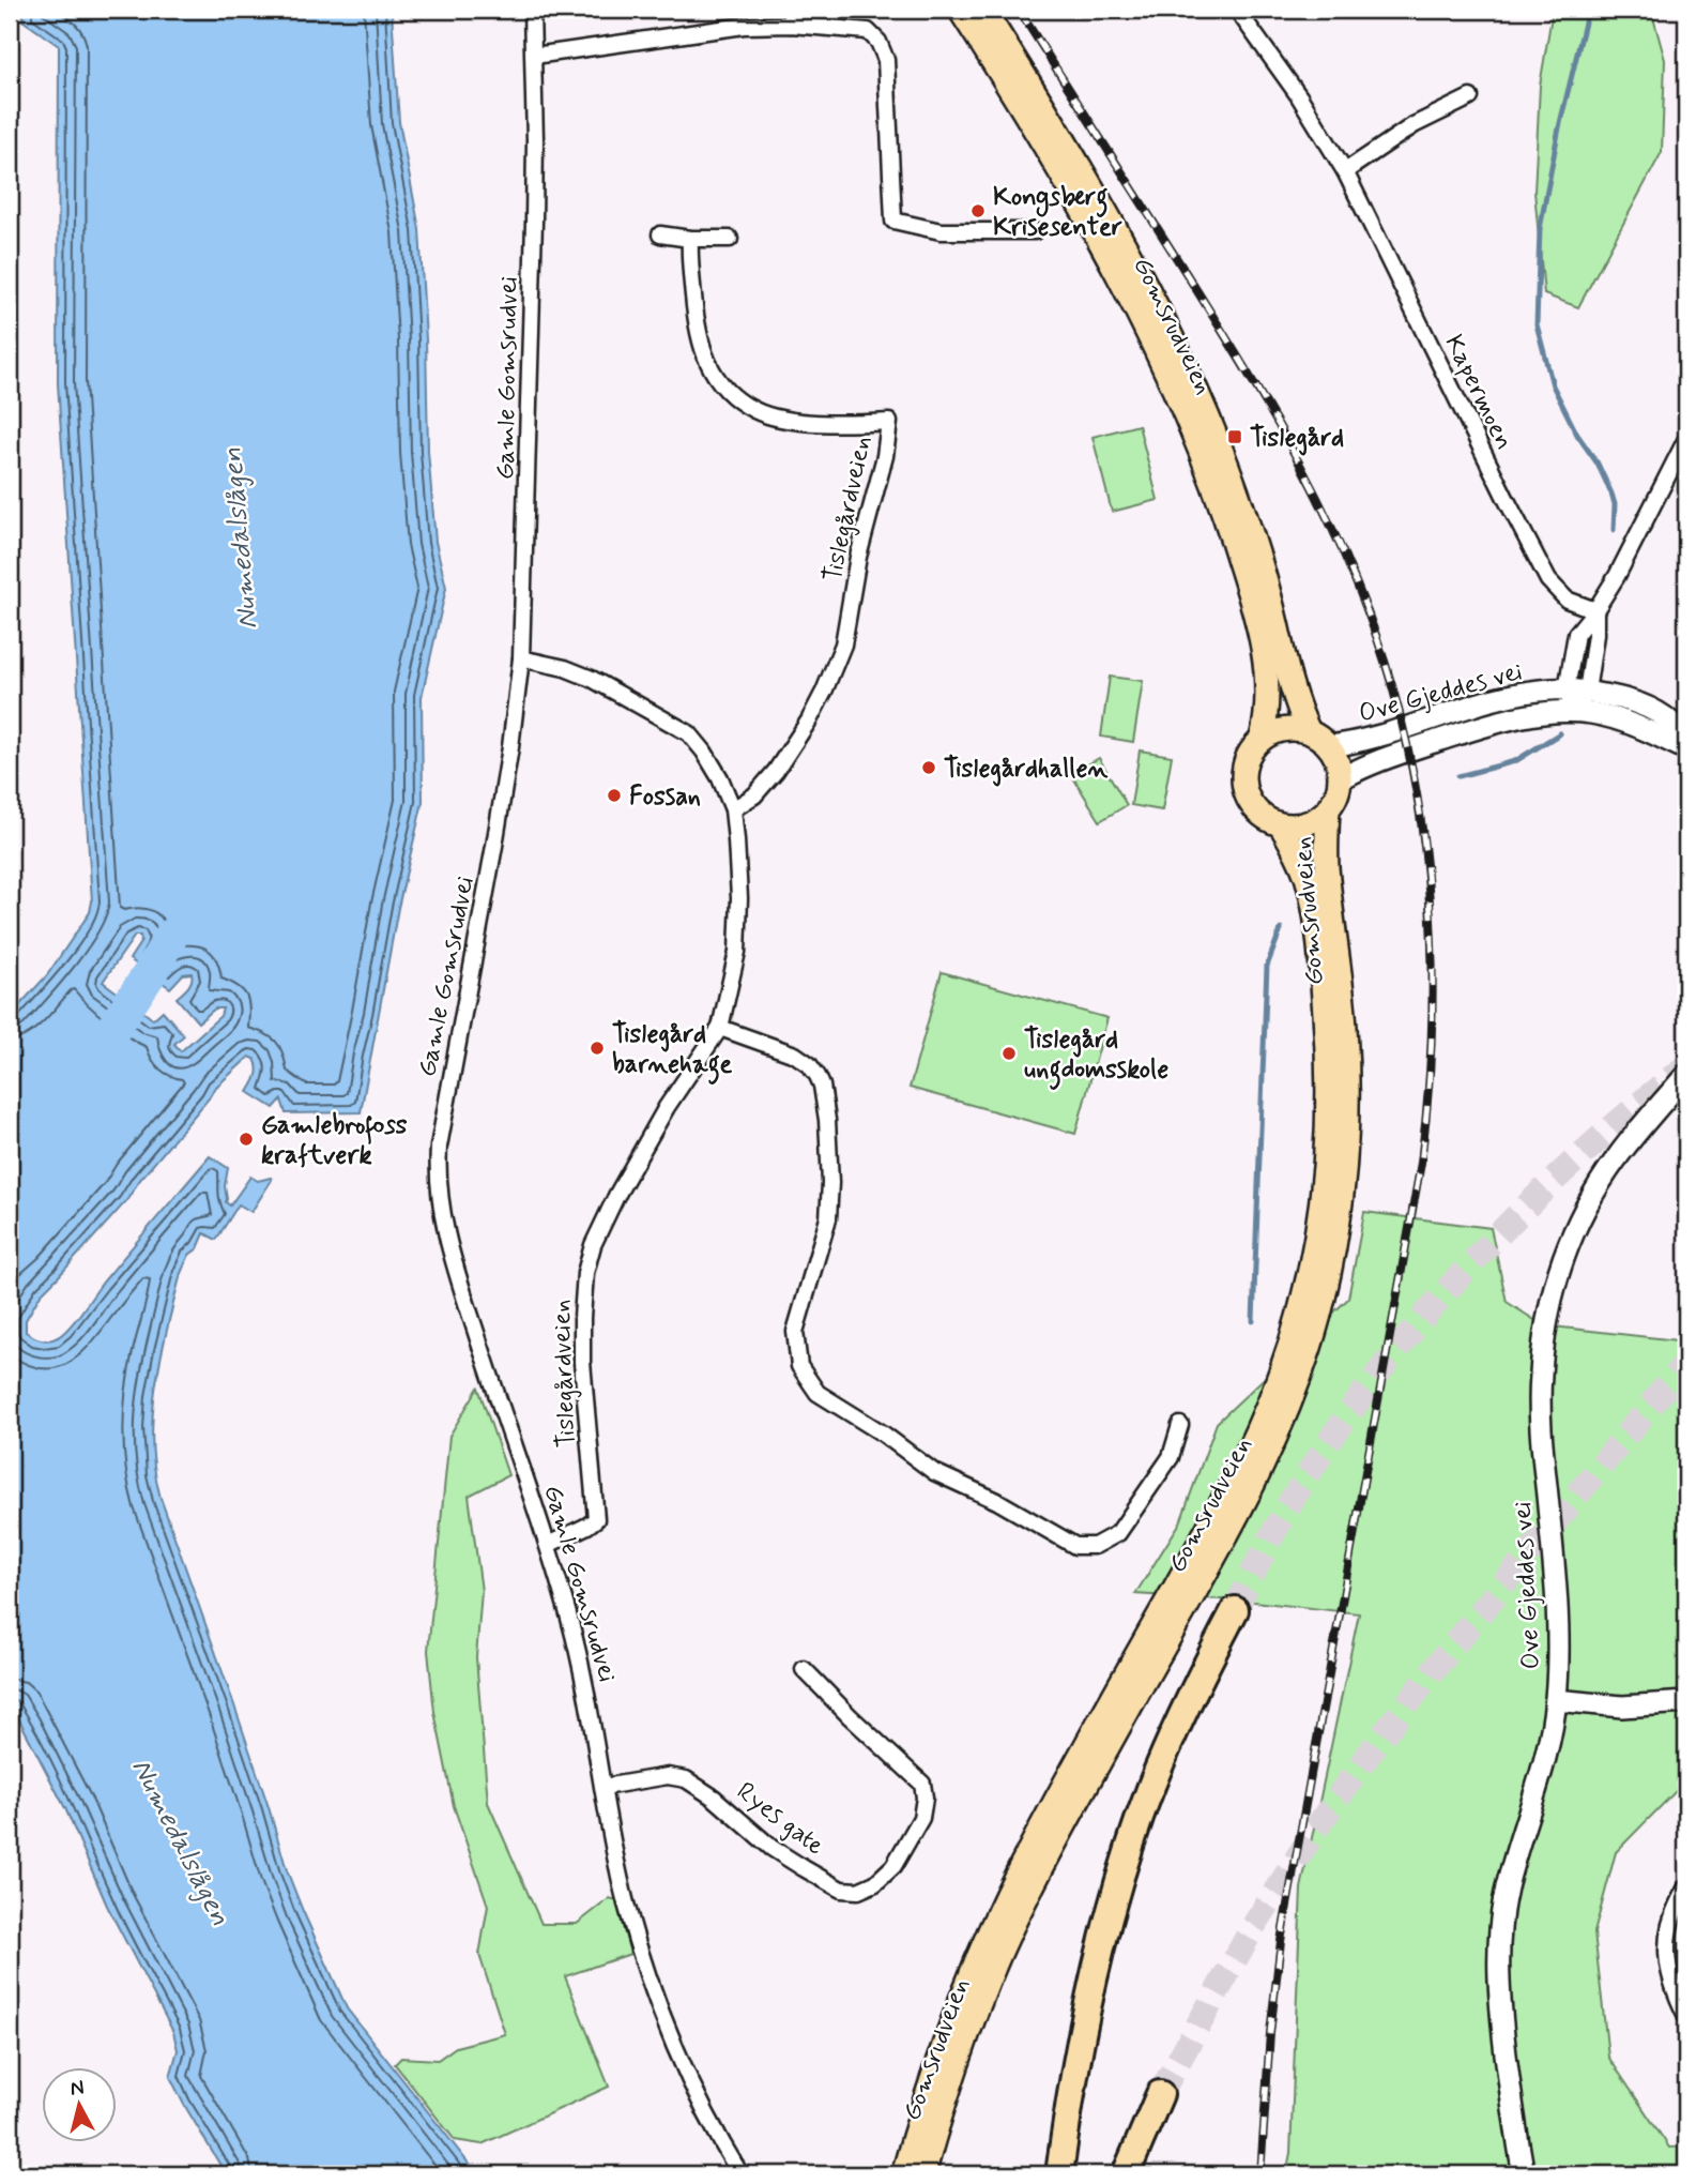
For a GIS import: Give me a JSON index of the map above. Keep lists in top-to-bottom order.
{
  "streets": {
    "main road": ["Gomsrudveien"],
    "street": [
      "Gamle Gomsrudvei",
      "Kapermoen",
      "Tislegårdveien",
      "Ove Gjeddes vei",
      "Ryes gate"
    ]
  },
  "crossings": [
    ["Gomsrudveien", "Ove Gjeddes vei"],
    ["Gamle Gomsrudvei", "Tislegårdveien"],
    ["Gamle Gomsrudvei", "Ryes gate"]
  ],
  "water": ["Numedalslågen"],
  "places": {
    "other": [
      "Kongsberg Krisesenter",
      "Tislegårdhallen",
      "Fossan",
      "Tislegård barnehage",
      "Tislegård ungdomsskole",
      "Gamlebrofoss kraftverk"
    ],
    "transit": ["Tislegård"]
  },
  "north": "top"
}
